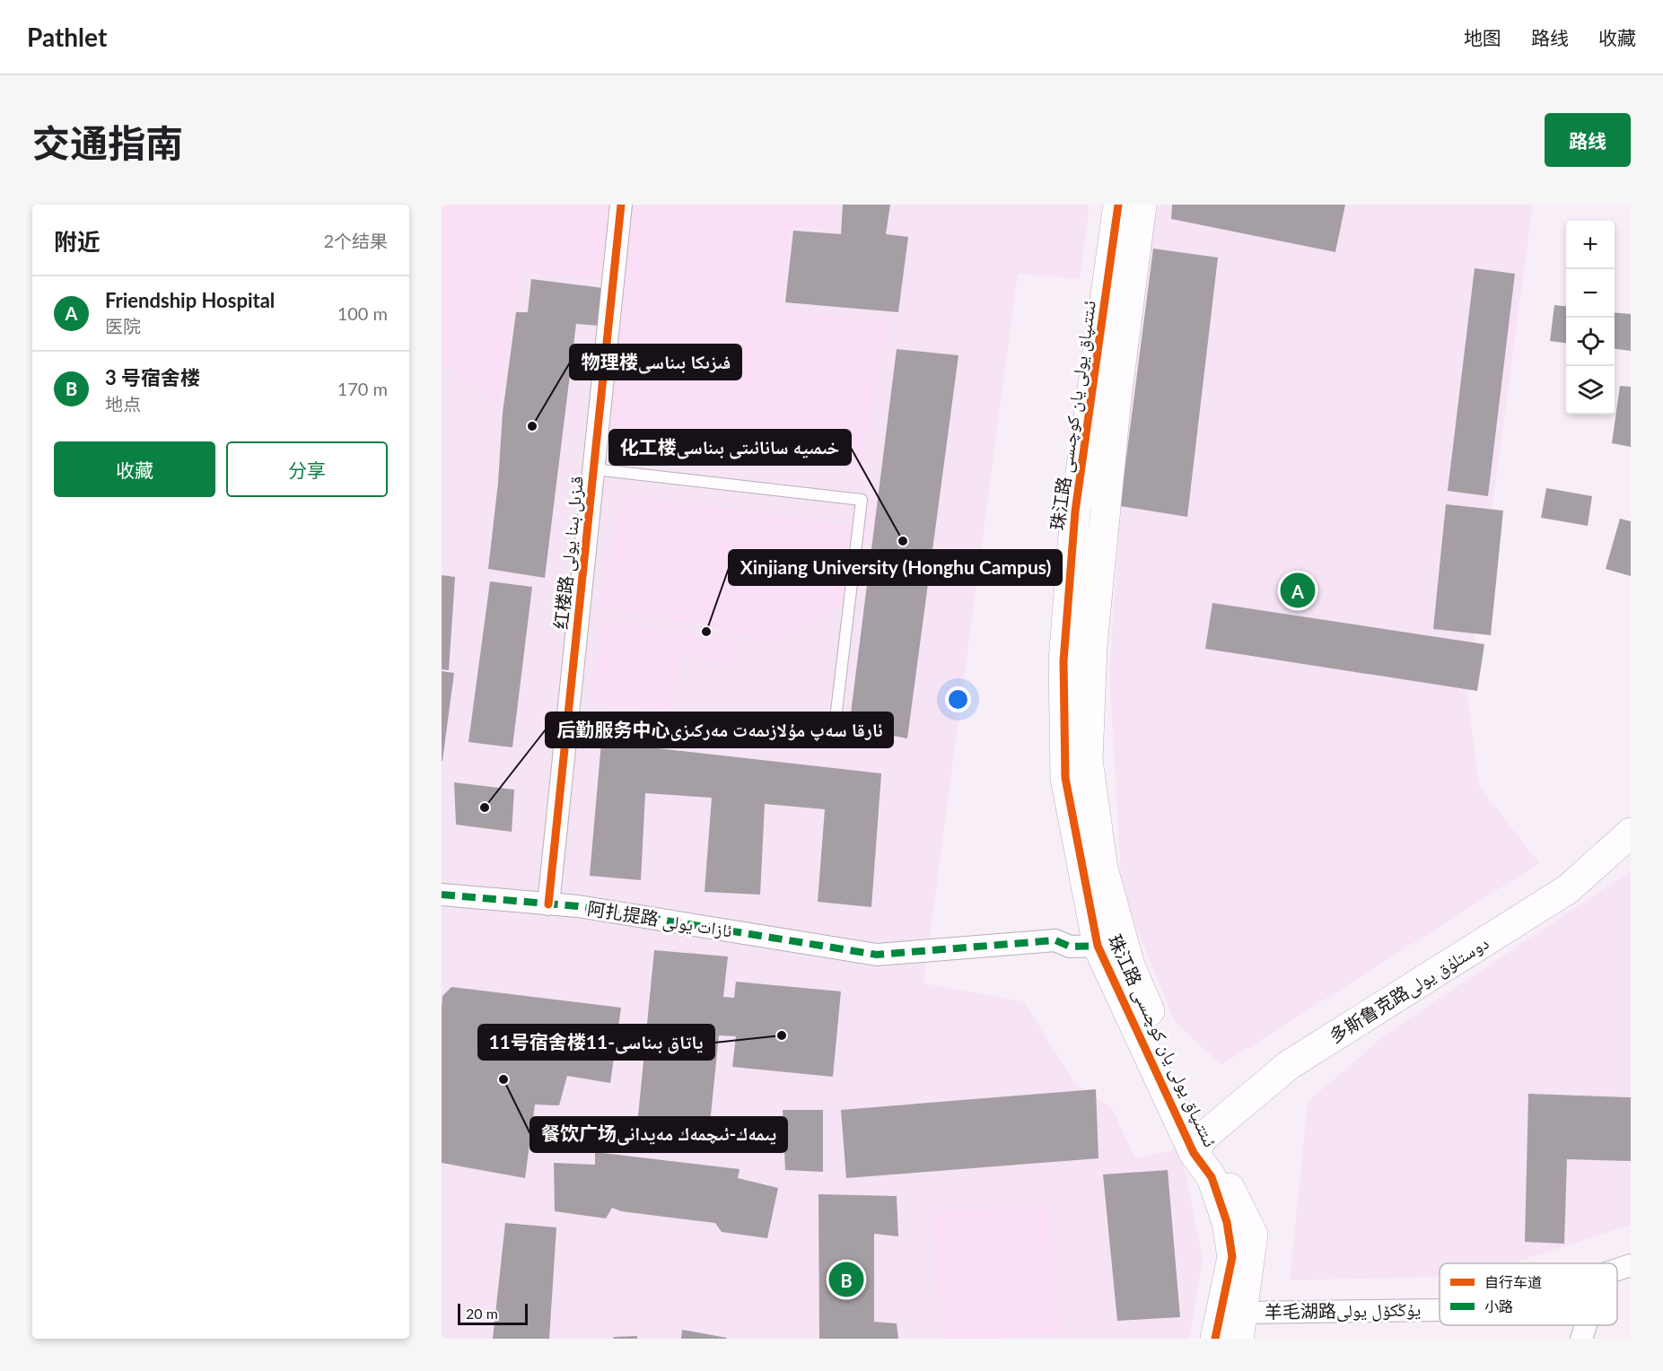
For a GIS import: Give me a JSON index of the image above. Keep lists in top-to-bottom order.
{
  "streets": {
    "street": [
      "珠江路 ئىتتىپاق يولى يان كوچىسى",
      "红楼路 قىزىل بىنا يولى",
      "阿扎提路 ئازات يولى",
      "多斯鲁克路دوستلۇق يولى",
      "羊毛湖路يۇڭكۆل يولى"
    ]
  },
  "crossings": [
    ["珠江路 ئىتتىپاق يولى يان كوچىسى", "阿扎提路 ئازات يولى"],
    ["珠江路 ئىتتىپاق يولى يان كوچىسى", "多斯鲁克路دوستلۇق يولى"],
    ["珠江路 ئىتتىپاق يولى يان كوچىسى", "羊毛湖路يۇڭكۆل يولى"],
    ["红楼路 قىزىل بىنا يولى", "阿扎提路 ئازات يولى"]
  ],
  "places": [
    "物理楼فىزىكا بىناسى",
    "化工楼خىمىيە سانائىتى بىناسى",
    "Xinjiang University (Honghu Campus)",
    "后勤服务中心ئارقا سەپ مۇلازىمەت مەركىزى",
    "11号宿舍楼11-ياتاق بىناسى",
    "餐饮广场يىمەك-ئىچمەك مەيدانى"
  ],
  "legend": ["自行车道", "小路"],
  "scale_bar": "20 m",
  "page": {
    "header": "Pathlet",
    "nav": ["地图", "路线", "收藏"],
    "title": "交通指南",
    "buttons": [
      "路线",
      ["收藏", "分享"]
    ],
    "heading": ["附近", "2个结果"],
    "map_buttons": ["+", "−"],
    "list": [
      {
        "mark": "A",
        "name": "Friendship Hospital",
        "note": "医院",
        "value": "100 m"
      },
      {
        "mark": "B",
        "name": "3 号宿舍楼",
        "note": "地点",
        "value": "170 m"
      }
    ],
    "pins": ["A", "B"],
    "scale": "20 m"
  }
}
